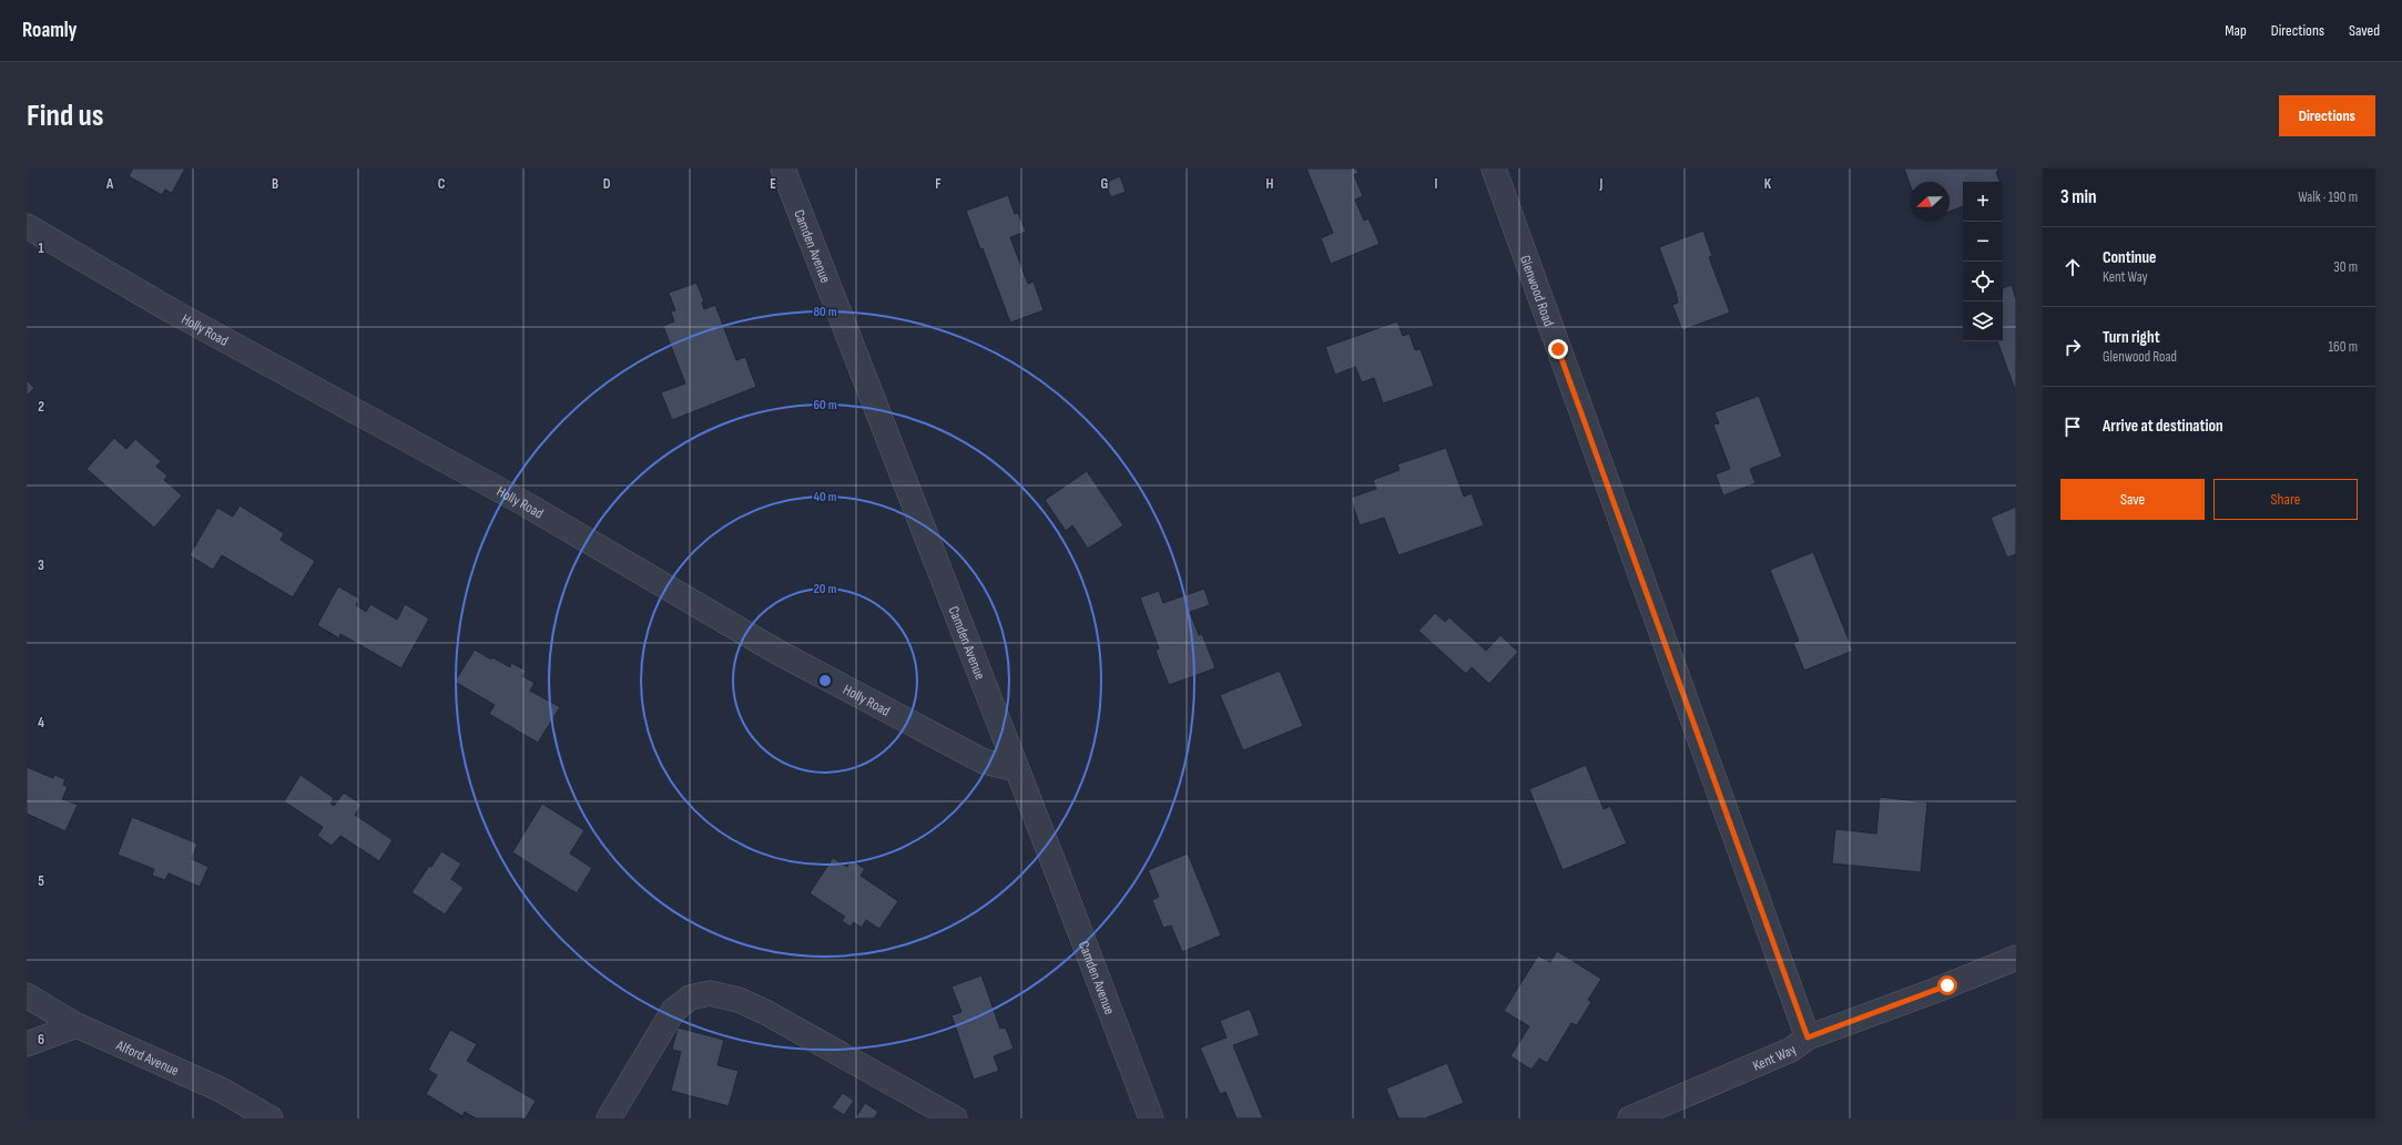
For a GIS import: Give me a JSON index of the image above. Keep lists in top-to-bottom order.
{
  "streets": {
    "street": [
      "Camden Avenue",
      "Glenwood Road",
      "Holly Road",
      "Kent Way",
      "Alford Avenue"
    ]
  },
  "crossings": [
    ["Camden Avenue", "Holly Road"],
    ["Glenwood Road", "Kent Way"]
  ],
  "north": "left",
  "page": {
    "header": "Roamly",
    "nav": ["Map", "Directions", "Saved"],
    "buttons": [
      "Directions",
      ["Save", "Share"]
    ],
    "title": "Find us",
    "heading": ["3 min", "Walk · 190 m"],
    "map_buttons": ["+", "−"],
    "list": [
      ["Continue", "Kent Way", "30 m"],
      ["Turn right", "Glenwood Road", "160 m"],
      "Arrive at destination"
    ]
  },
  "grid": {
    "columns": [
      "A",
      "B",
      "C",
      "D",
      "E",
      "F",
      "G",
      "H",
      "I",
      "J",
      "K"
    ],
    "rows": [
      "1",
      "2",
      "3",
      "4",
      "5",
      "6"
    ]
  },
  "rings": [
    "80 m",
    "60 m",
    "40 m",
    "20 m"
  ]
}
